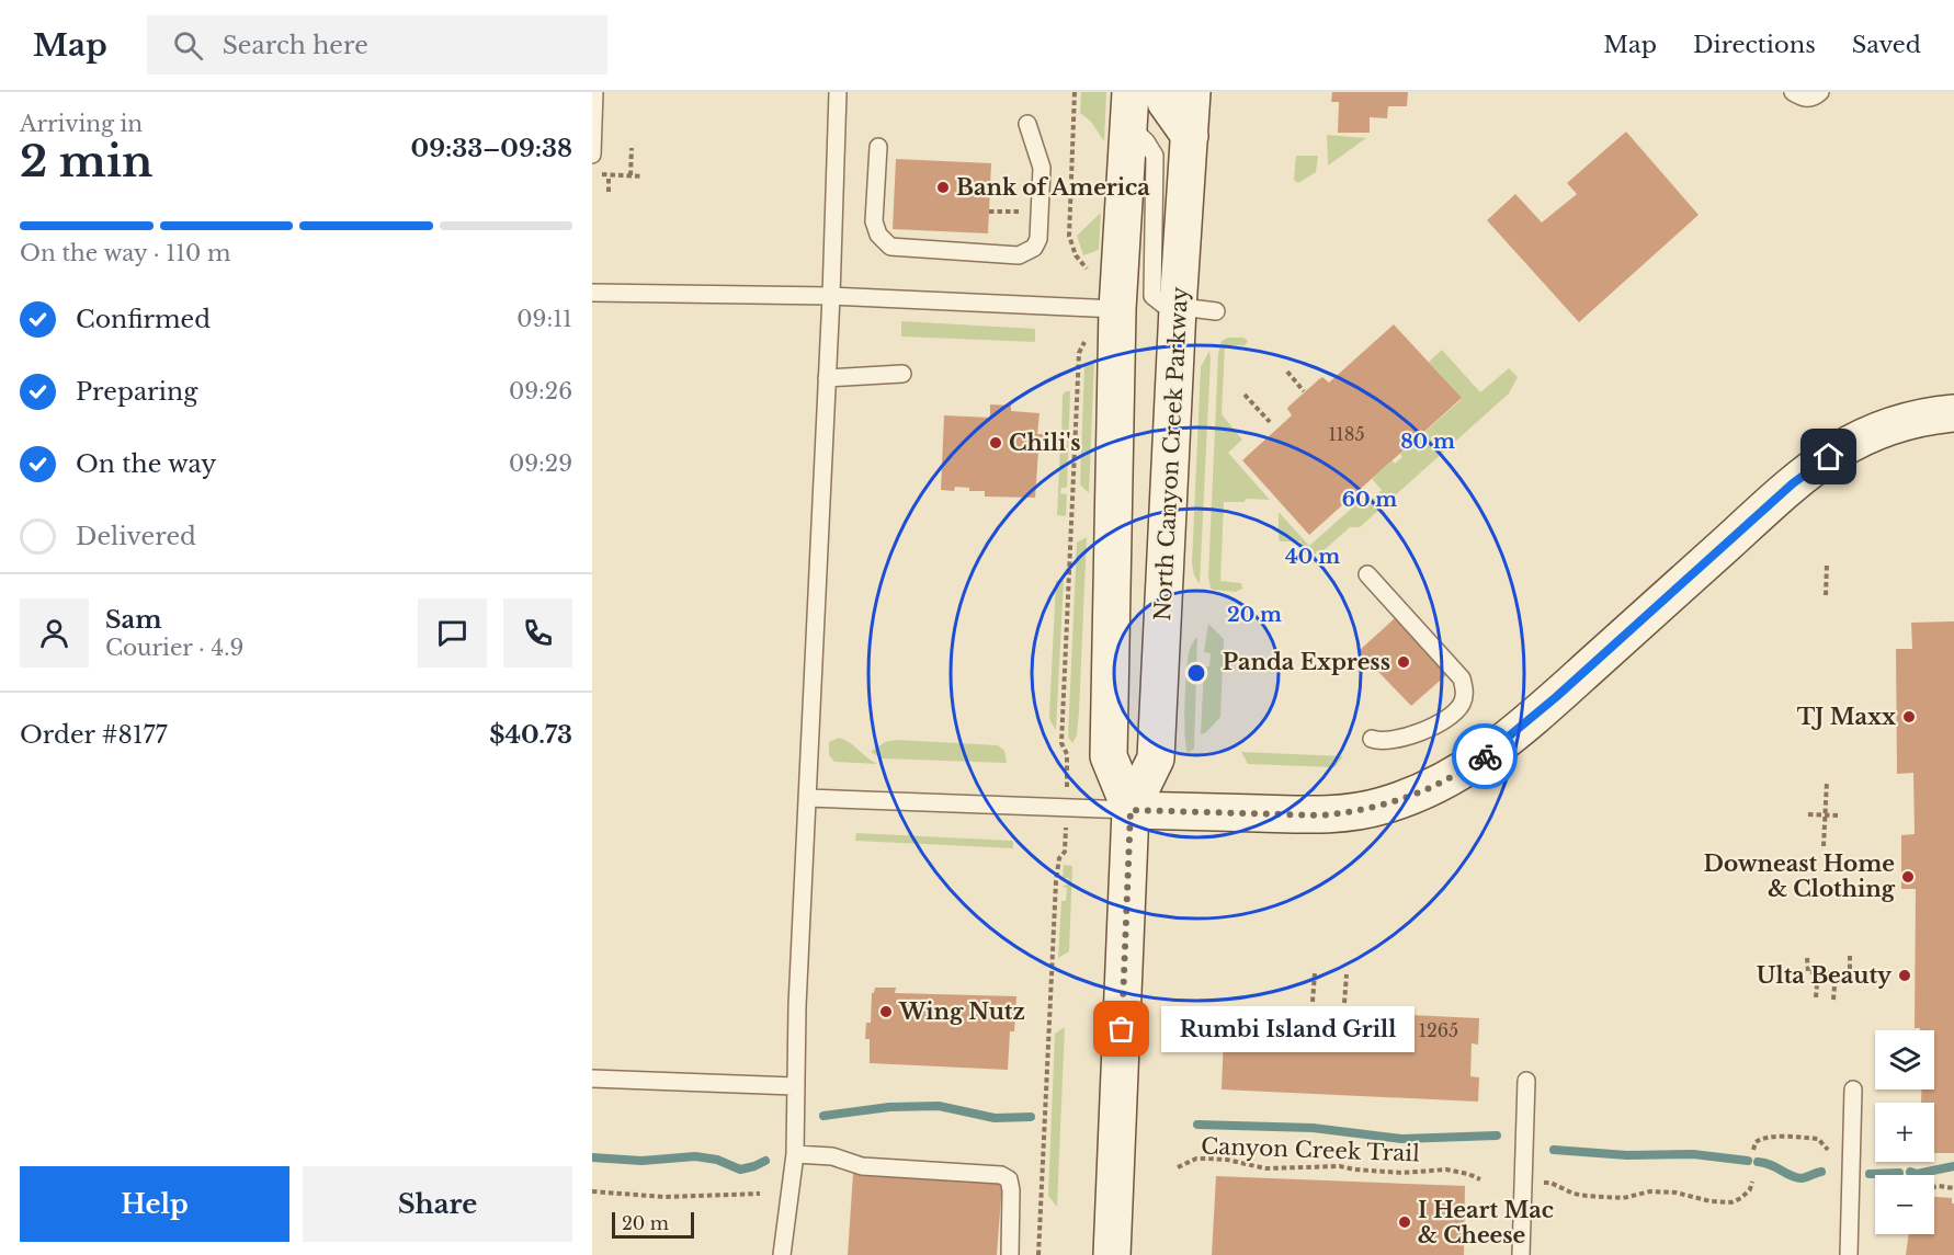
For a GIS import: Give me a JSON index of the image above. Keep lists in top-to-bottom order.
{
  "streets": {
    "main road": ["North Canyon Creek Parkway"],
    "path": ["Canyon Creek Trail"]
  },
  "places": [
    "Bank of America",
    "Chili's",
    "Panda Express",
    "TJ Maxx",
    "Downeast Home & Clothing",
    "Ulta Beauty",
    "Wing Nutz",
    "Rumbi Island Grill",
    "I Heart Mac & Cheese"
  ],
  "house_numbers": ["1185", "1265"],
  "scale_bar": "20 m",
  "page": {
    "header": "Map",
    "search": "Search here",
    "nav": ["Map", "Directions", "Saved"],
    "heading": ["2 min", "Arriving in", "09:33–09:38"],
    "panel": [
      "Sam",
      "Courier · 4.9",
      "Order #8177",
      "$40.73"
    ],
    "bar": "On the way · 110 m",
    "list": [
      ["Confirmed", "09:11"],
      ["Preparing", "09:26"],
      ["On the way", "09:29"],
      "Delivered"
    ],
    "bubble": "Rumbi Island Grill",
    "map_buttons": ["+", "−"],
    "buttons": ["Help", "Share"],
    "scale": "20 m"
  },
  "rings": [
    "80 m",
    "60 m",
    "40 m",
    "20 m"
  ]
}
